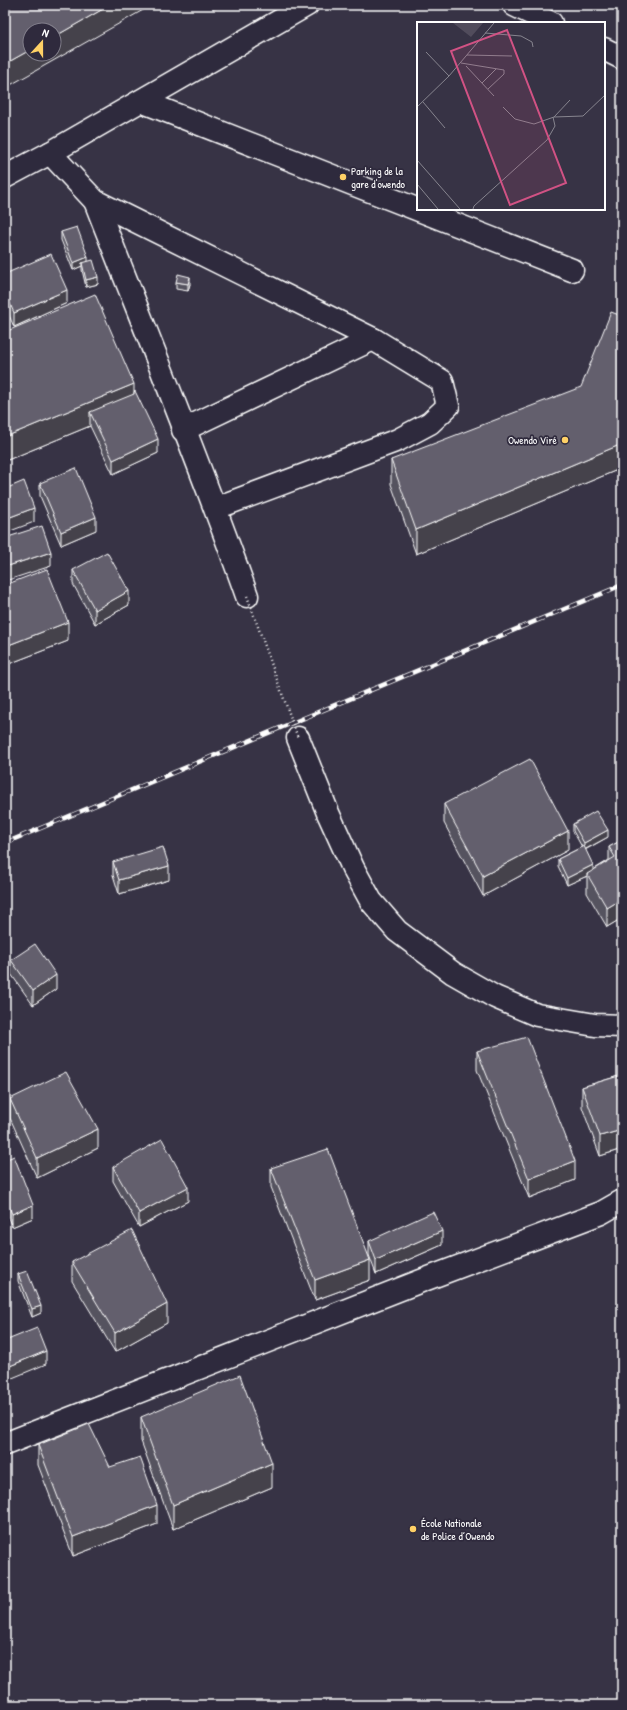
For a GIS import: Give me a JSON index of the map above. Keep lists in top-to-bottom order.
{
  "places": ["Parking de la gare d'owendo", "Owendo Viré", "École Nationale de Police d’Owendo"],
  "north": "top"
}
